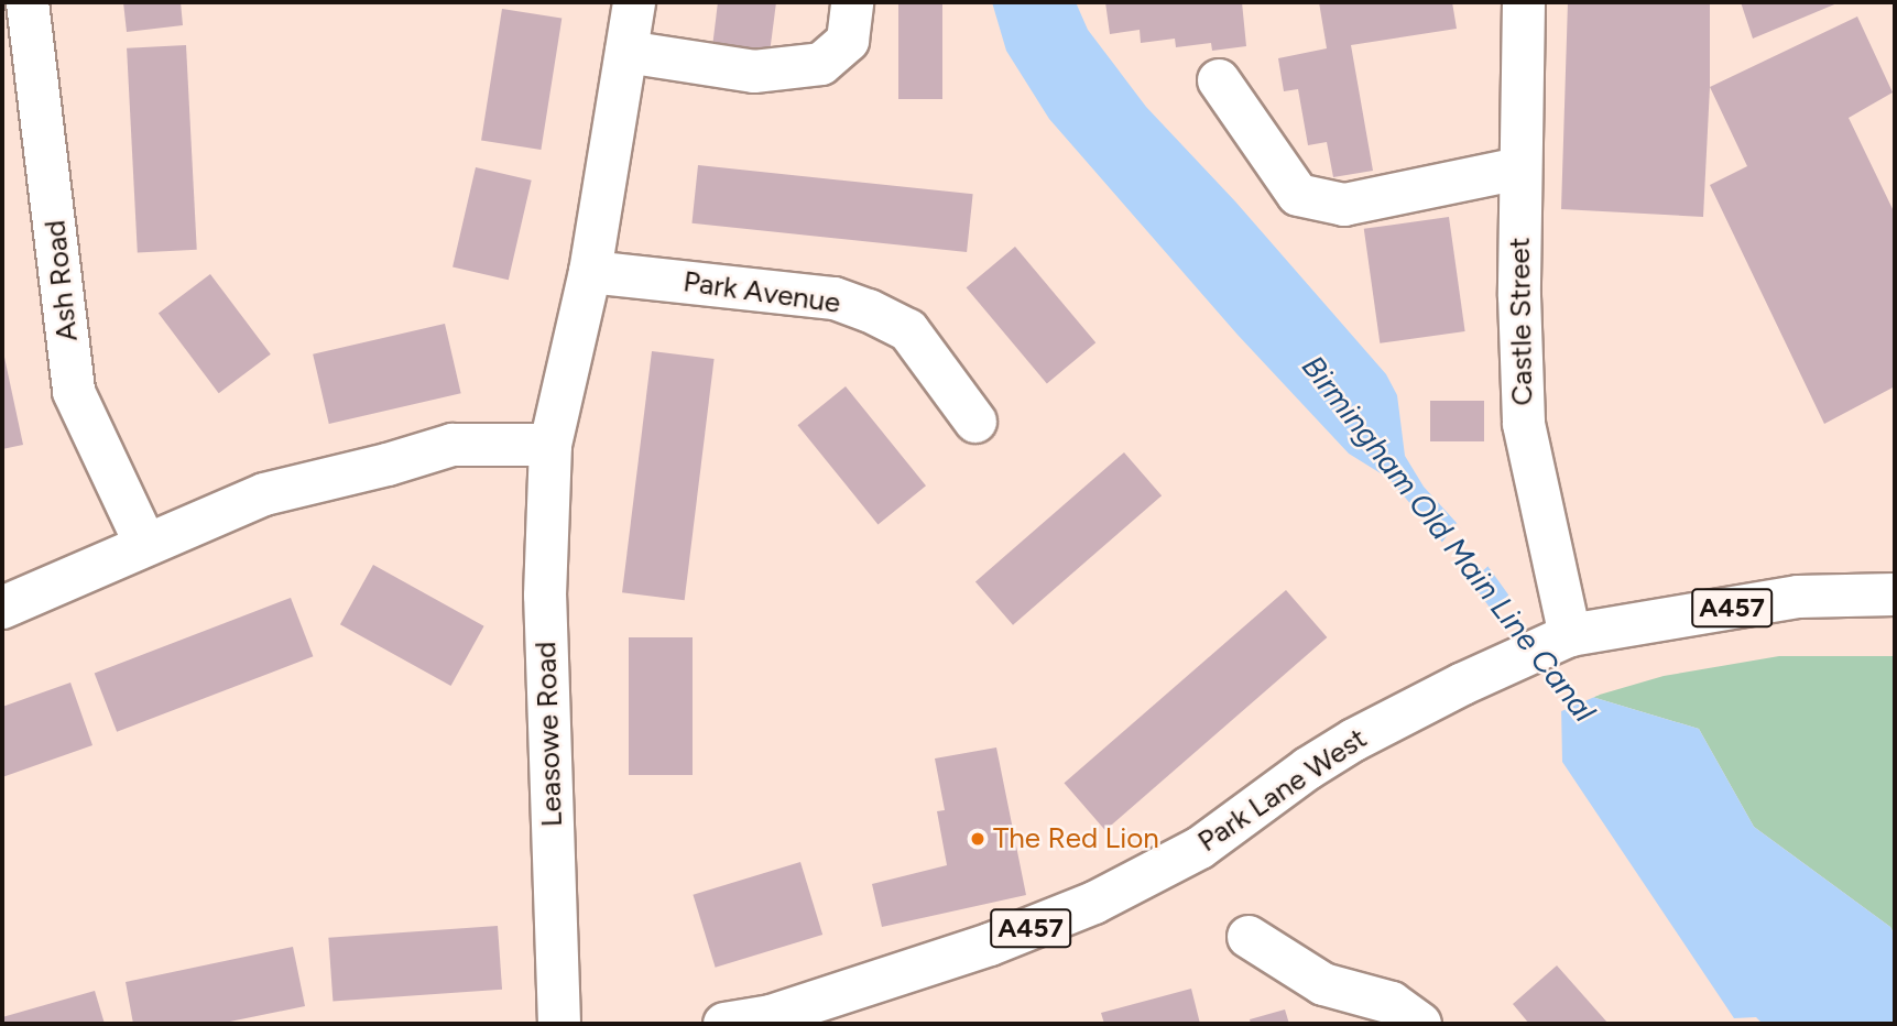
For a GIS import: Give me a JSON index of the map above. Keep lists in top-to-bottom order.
{
  "streets": {
    "street": [
      "Ash Road",
      "Park Avenue",
      "Castle Street",
      "A457",
      "Leasowe Road",
      "Park Lane West"
    ]
  },
  "crossings": [
    ["Park Avenue", "Leasowe Road"],
    ["Castle Street", "Park Lane West"]
  ],
  "water": ["Birmingham Old Main Line Canal"],
  "places": ["The Red Lion"]
}
